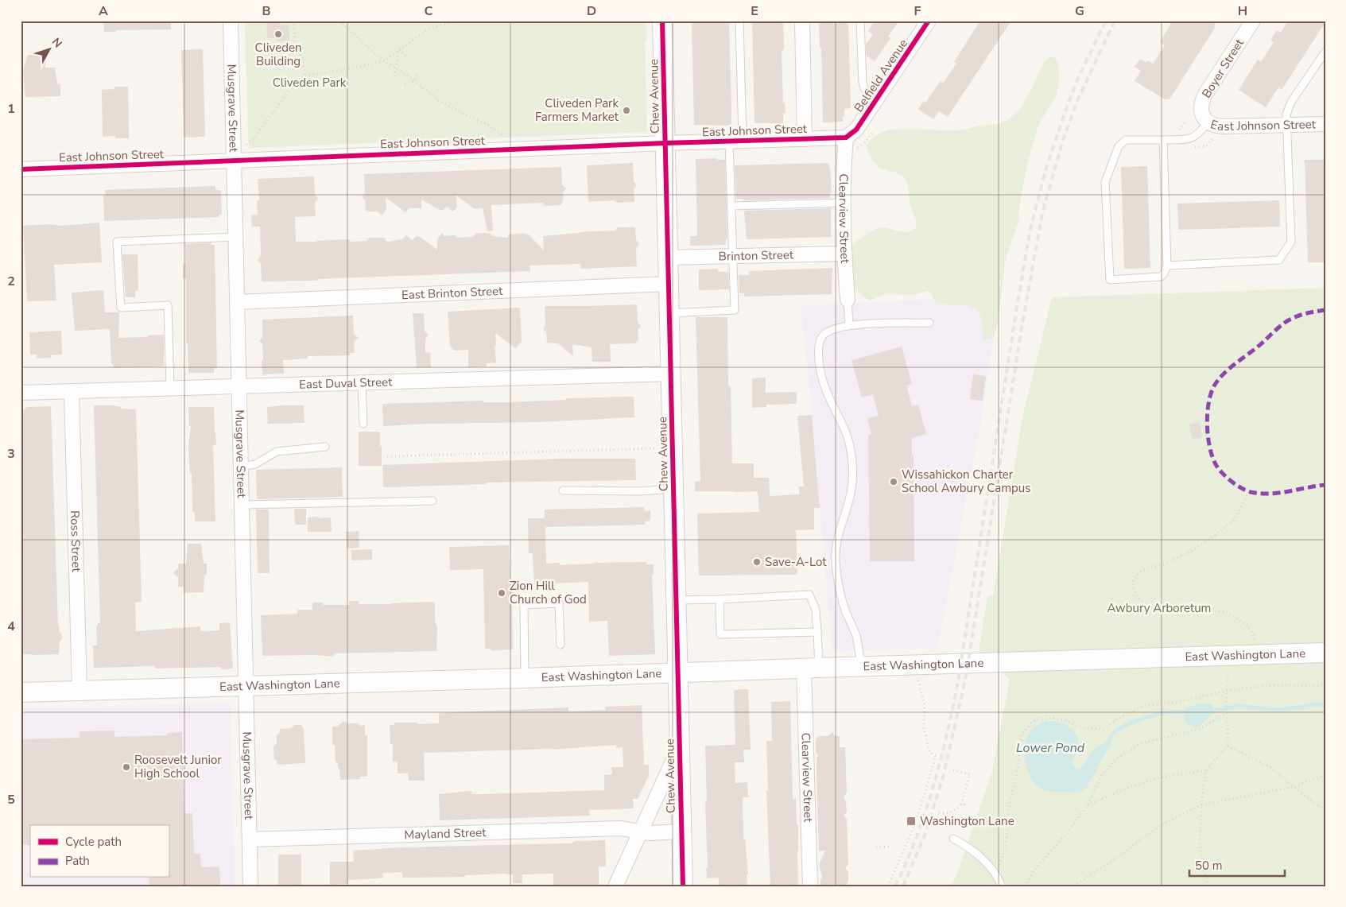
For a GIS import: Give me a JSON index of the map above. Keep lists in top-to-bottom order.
{
  "streets": {
    "main road": ["Chew Avenue", "East Washington Lane"],
    "street": [
      "Boyer Street",
      "Belfield Avenue",
      "Musgrave Street",
      "East Johnson Street",
      "Clearview Street",
      "Brinton Street",
      "East Brinton Street",
      "East Duval Street",
      "Ross Street",
      "Mayland Street"
    ]
  },
  "crossings": [
    ["Boyer Street", "East Johnson Street"],
    ["Belfield Avenue", "East Johnson Street"],
    ["Belfield Avenue", "Clearview Street"],
    ["Chew Avenue", "East Johnson Street"],
    ["Chew Avenue", "Brinton Street"],
    ["Chew Avenue", "East Brinton Street"],
    ["Chew Avenue", "East Duval Street"],
    ["Chew Avenue", "East Washington Lane"],
    ["Chew Avenue", "Mayland Street"],
    ["Musgrave Street", "East Johnson Street"],
    ["Musgrave Street", "East Brinton Street"],
    ["Musgrave Street", "East Duval Street"],
    ["Musgrave Street", "East Washington Lane"],
    ["Musgrave Street", "Mayland Street"],
    ["East Johnson Street", "Clearview Street"],
    ["Clearview Street", "Brinton Street"],
    ["Clearview Street", "East Washington Lane"],
    ["East Duval Street", "Ross Street"],
    ["Ross Street", "East Washington Lane"]
  ],
  "water": ["Lower Pond"],
  "parks": ["Cliveden Park", "Awbury Arboretum"],
  "places": {
    "other": [
      "Cliveden Building",
      "Cliveden Park Farmers Market",
      "Wissahickon Charter School Awbury Campus",
      "Save-A-Lot",
      "Zion Hill Church of God",
      "Roosevelt Junior High School"
    ],
    "transit": ["Washington Lane"]
  },
  "legend": ["Cycle path", "Path"],
  "scale_bar": "50 m",
  "north": "top right",
  "grid": {
    "columns": [
      "A",
      "B",
      "C",
      "D",
      "E",
      "F",
      "G",
      "H"
    ],
    "rows": [
      "1",
      "2",
      "3",
      "4",
      "5"
    ]
  }
}
